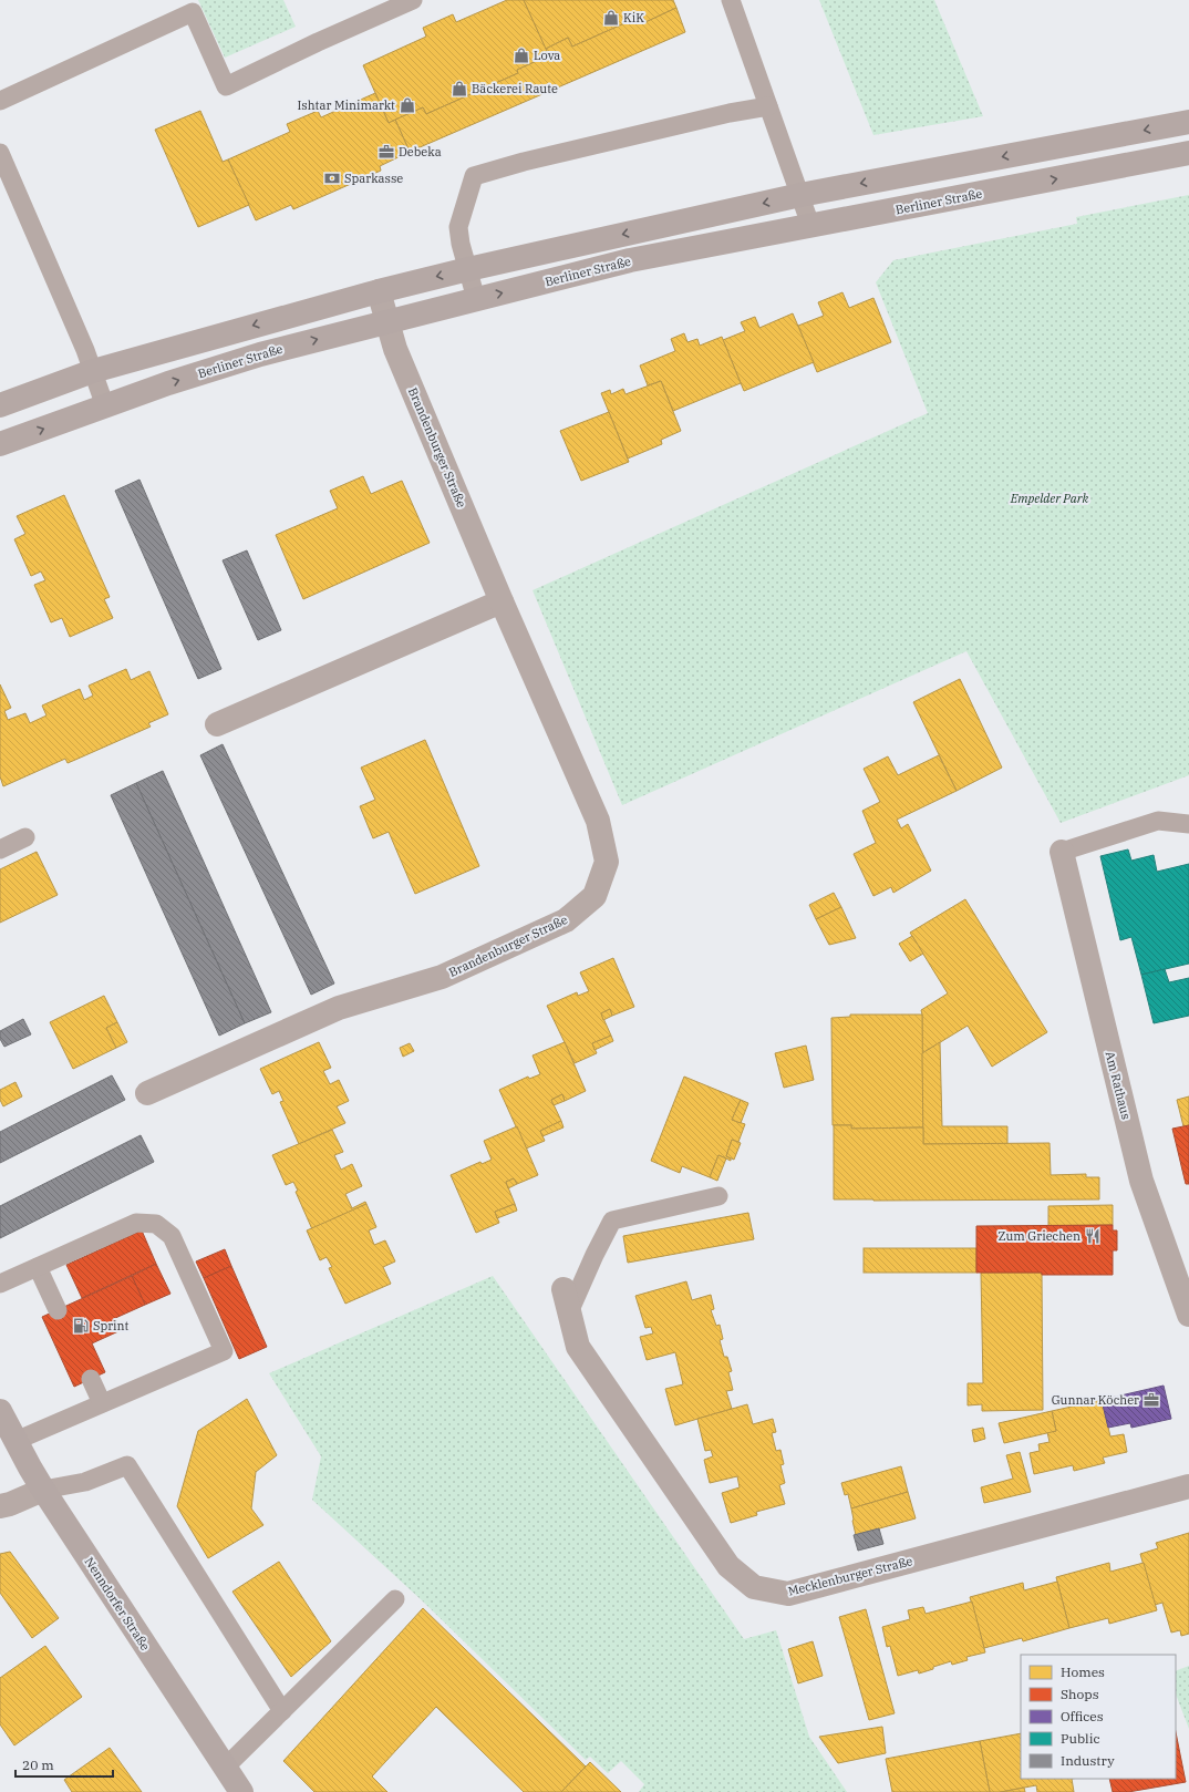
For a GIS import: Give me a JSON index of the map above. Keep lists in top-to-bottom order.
{
  "streets": {
    "street": [
      "Berliner Straße",
      "Brandenburger Straße",
      "Am Rathaus",
      "Mecklenburger Straße",
      "Nenndorfer Straße"
    ]
  },
  "crossings": [
    ["Berliner Straße", "Brandenburger Straße"]
  ],
  "parks": ["Empelder Park"],
  "places": {
    "shop": [
      "KiK",
      "Lova",
      "Bäckerei Raute",
      "Ishtar Minimarkt"
    ],
    "office": ["Debeka", "Gunnar Köcher"],
    "bank": ["Sparkasse"],
    "restaurant": ["Zum Griechen"],
    "fuel station": ["Sprint"]
  },
  "legend": [
    "Homes",
    "Shops",
    "Offices",
    "Public",
    "Industry"
  ],
  "scale_bar": "20 m"
}
